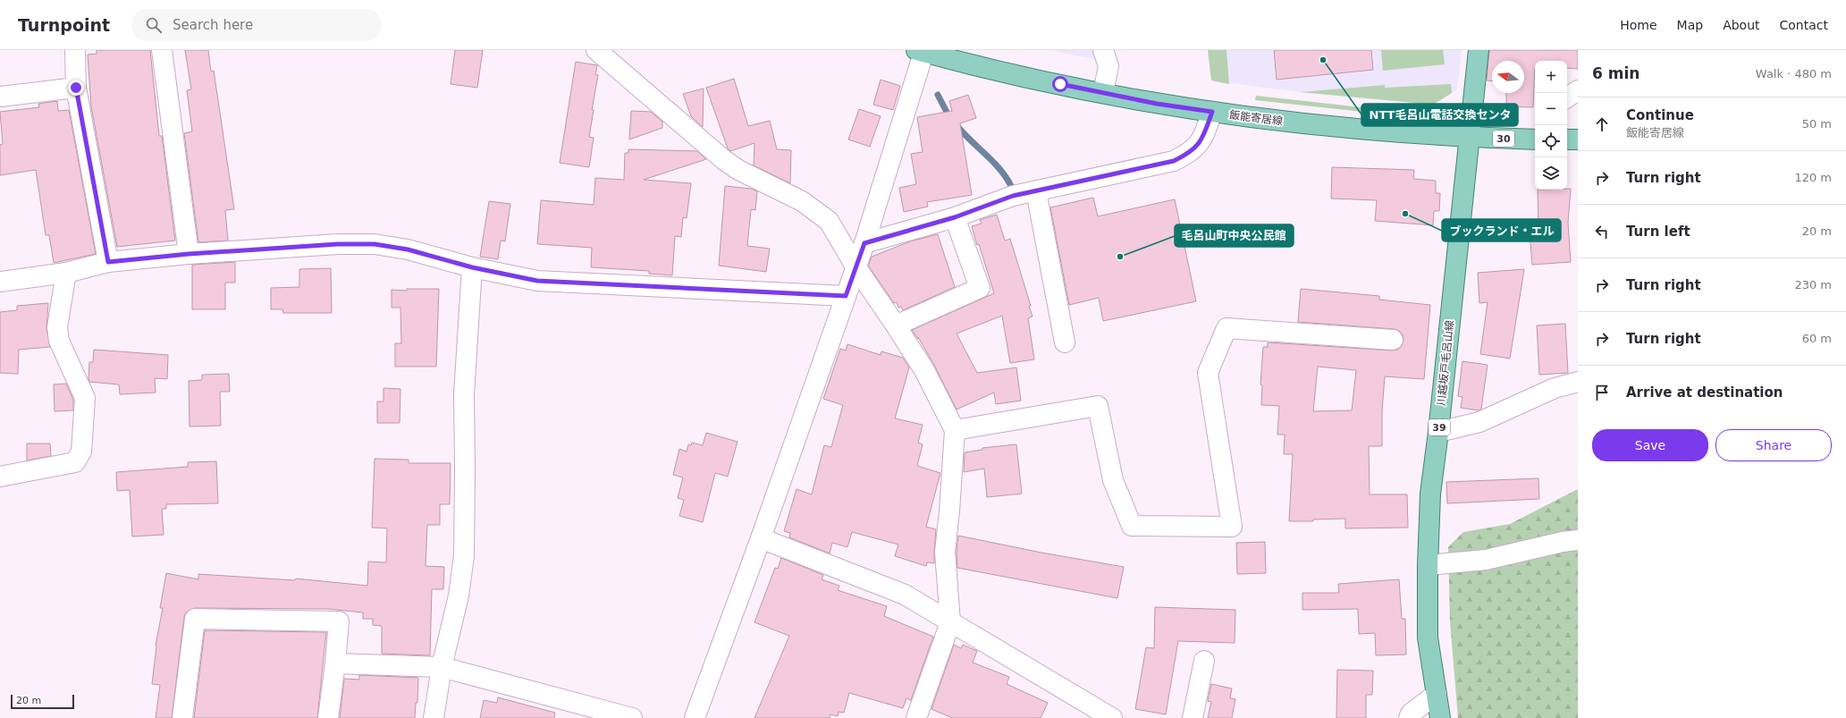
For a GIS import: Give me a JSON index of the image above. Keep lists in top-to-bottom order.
{
  "streets": {
    "main road": [
      "飯能寄居線",
      "30",
      "川越坂戸毛呂山線",
      "39"
    ]
  },
  "crossings": [
    ["飯能寄居線", "川越坂戸毛呂山線"]
  ],
  "places": ["NTT毛呂山電話交換センタ", "ブックランド・エル", "毛呂山町中央公民館"],
  "scale_bar": "20 m",
  "north": "left",
  "page": {
    "header": "Turnpoint",
    "search": "Search here",
    "nav": [
      "Home",
      "Map",
      "About",
      "Contact"
    ],
    "heading": ["6 min", "Walk · 480 m"],
    "map_buttons": ["+", "−"],
    "list": [
      ["Continue", "飯能寄居線", "50 m"],
      ["Turn right", "120 m"],
      ["Turn left", "20 m"],
      ["Turn right", "230 m"],
      ["Turn right", "60 m"],
      "Arrive at destination"
    ],
    "buttons": ["Save", "Share"],
    "scale": "20 m"
  }
}
